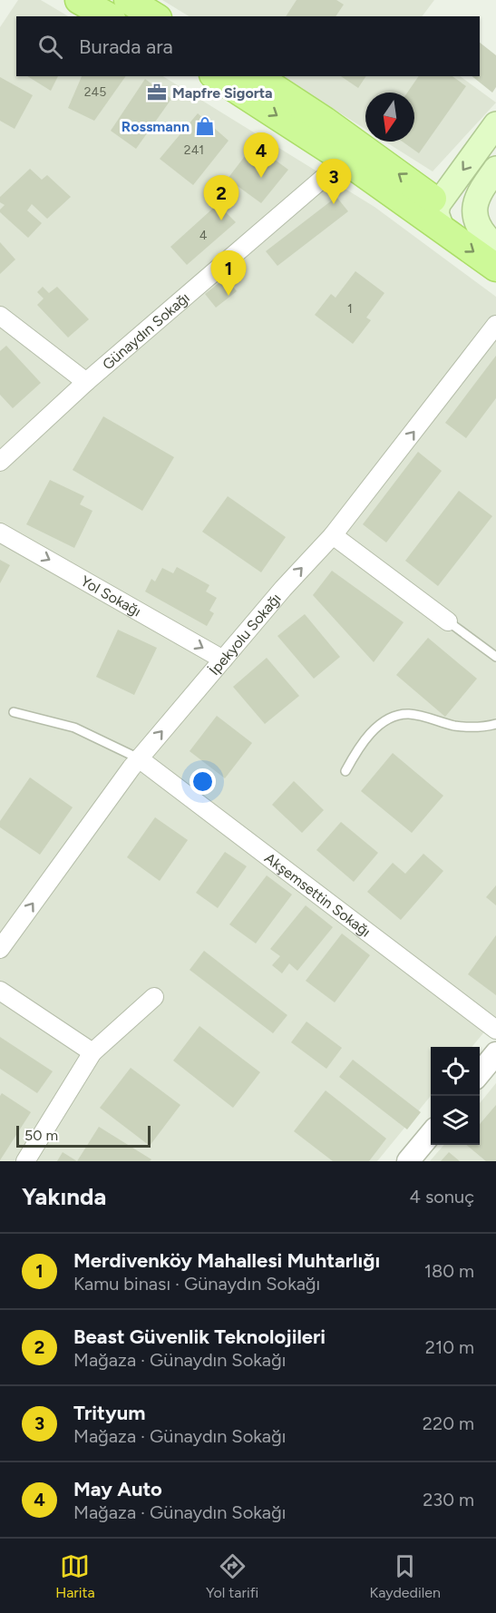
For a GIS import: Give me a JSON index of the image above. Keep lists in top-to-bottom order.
{
  "streets": {
    "street": [
      "Günaydın Sokağı",
      "Yol Sokağı",
      "İpekyolu Sokağı",
      "Akşemsettin Sokağı"
    ]
  },
  "crossings": [
    ["Yol Sokağı", "İpekyolu Sokağı"],
    ["İpekyolu Sokağı", "Akşemsettin Sokağı"]
  ],
  "one_way": ["Yol Sokağı", "İpekyolu Sokağı"],
  "places": {
    "office": ["Mapfre Sigorta"],
    "shop": ["Rossmann"]
  },
  "house_numbers": [
    "245",
    "241",
    "4",
    "1"
  ],
  "scale_bar": "50 m",
  "north": "bottom",
  "page": {
    "search": "Burada ara",
    "pins": [
      "4",
      "3",
      "2",
      "1"
    ],
    "scale": "50 m",
    "heading": ["Yakında", "4 sonuç"],
    "list": [
      {
        "mark": "1",
        "name": "Merdivenköy Mahallesi Muhtarlığı",
        "note": "Kamu binası · Günaydın Sokağı",
        "value": "180 m"
      },
      {
        "mark": "2",
        "name": "Beast Güvenlik Teknolojileri",
        "note": "Mağaza · Günaydın Sokağı",
        "value": "210 m"
      },
      {
        "mark": "3",
        "name": "Trityum",
        "note": "Mağaza · Günaydın Sokağı",
        "value": "220 m"
      },
      {
        "mark": "4",
        "name": "May Auto",
        "note": "Mağaza · Günaydın Sokağı",
        "value": "230 m"
      }
    ],
    "nav": ["Harita", "Yol tarifi", "Kaydedilen"]
  }
}
